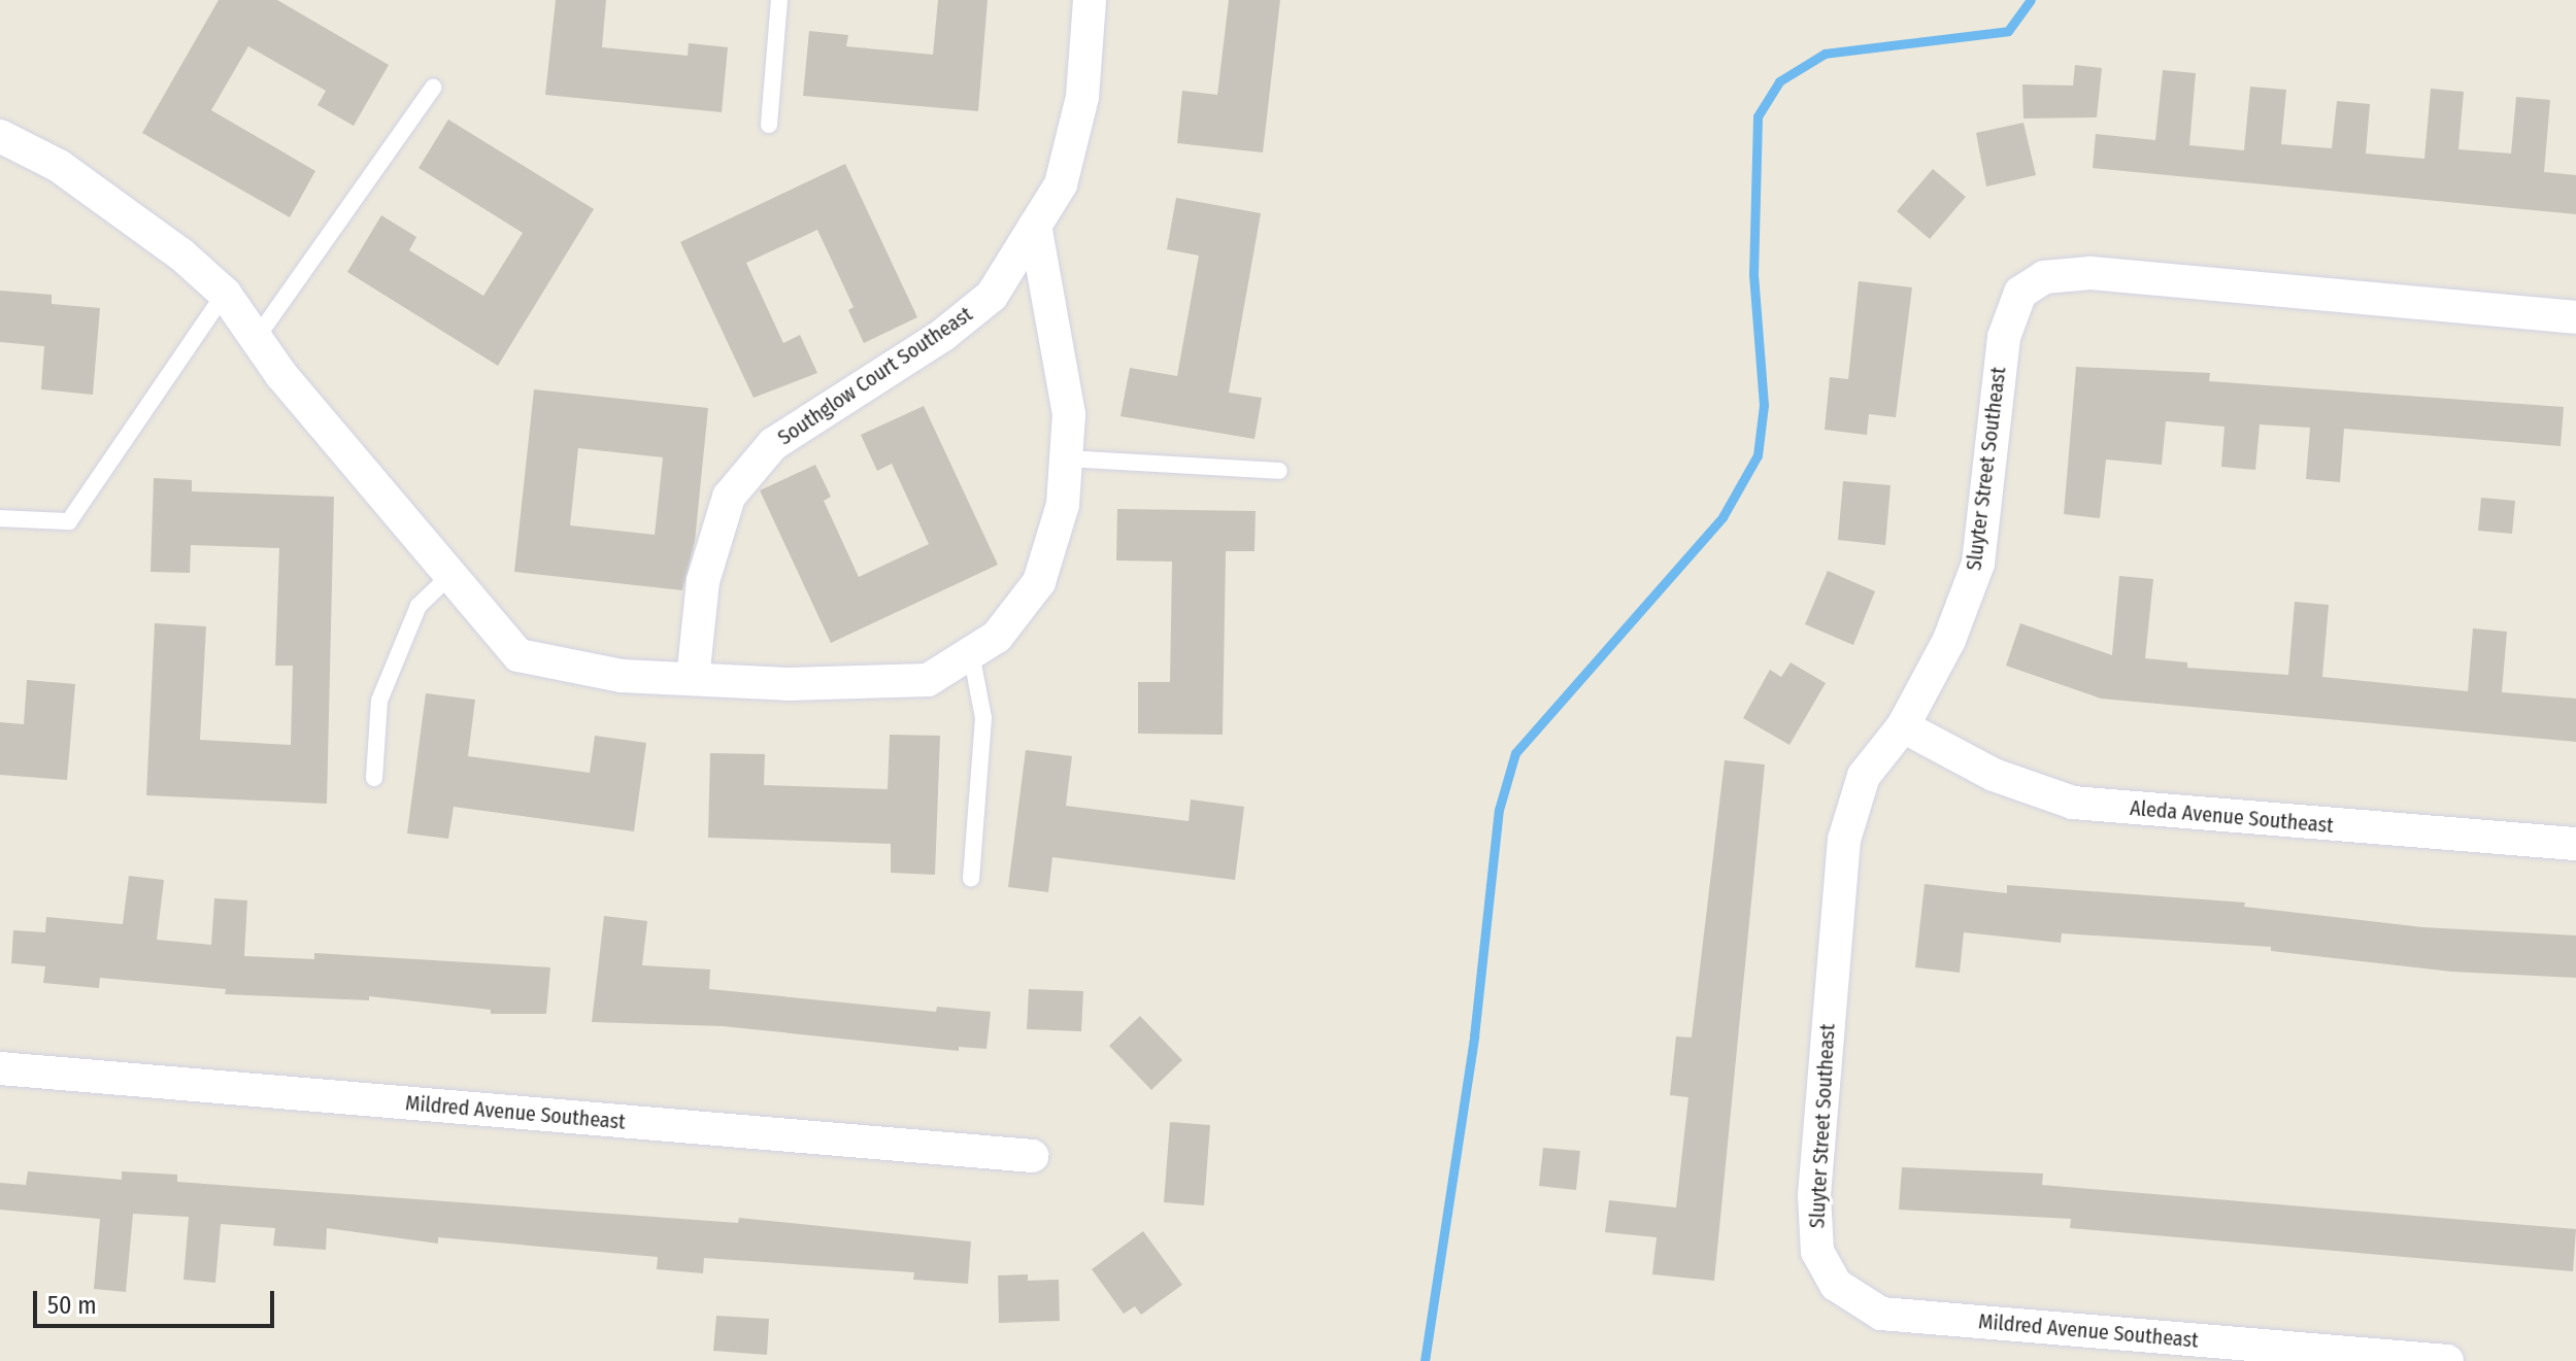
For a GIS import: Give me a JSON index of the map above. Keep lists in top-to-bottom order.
{
  "streets": {
    "street": [
      "Southglow Court Southeast",
      "Sluyter Street Southeast",
      "Aleda Avenue Southeast",
      "Mildred Avenue Southeast"
    ]
  },
  "crossings": [
    ["Sluyter Street Southeast", "Aleda Avenue Southeast"],
    ["Sluyter Street Southeast", "Mildred Avenue Southeast"]
  ],
  "scale_bar": "50 m"
}
